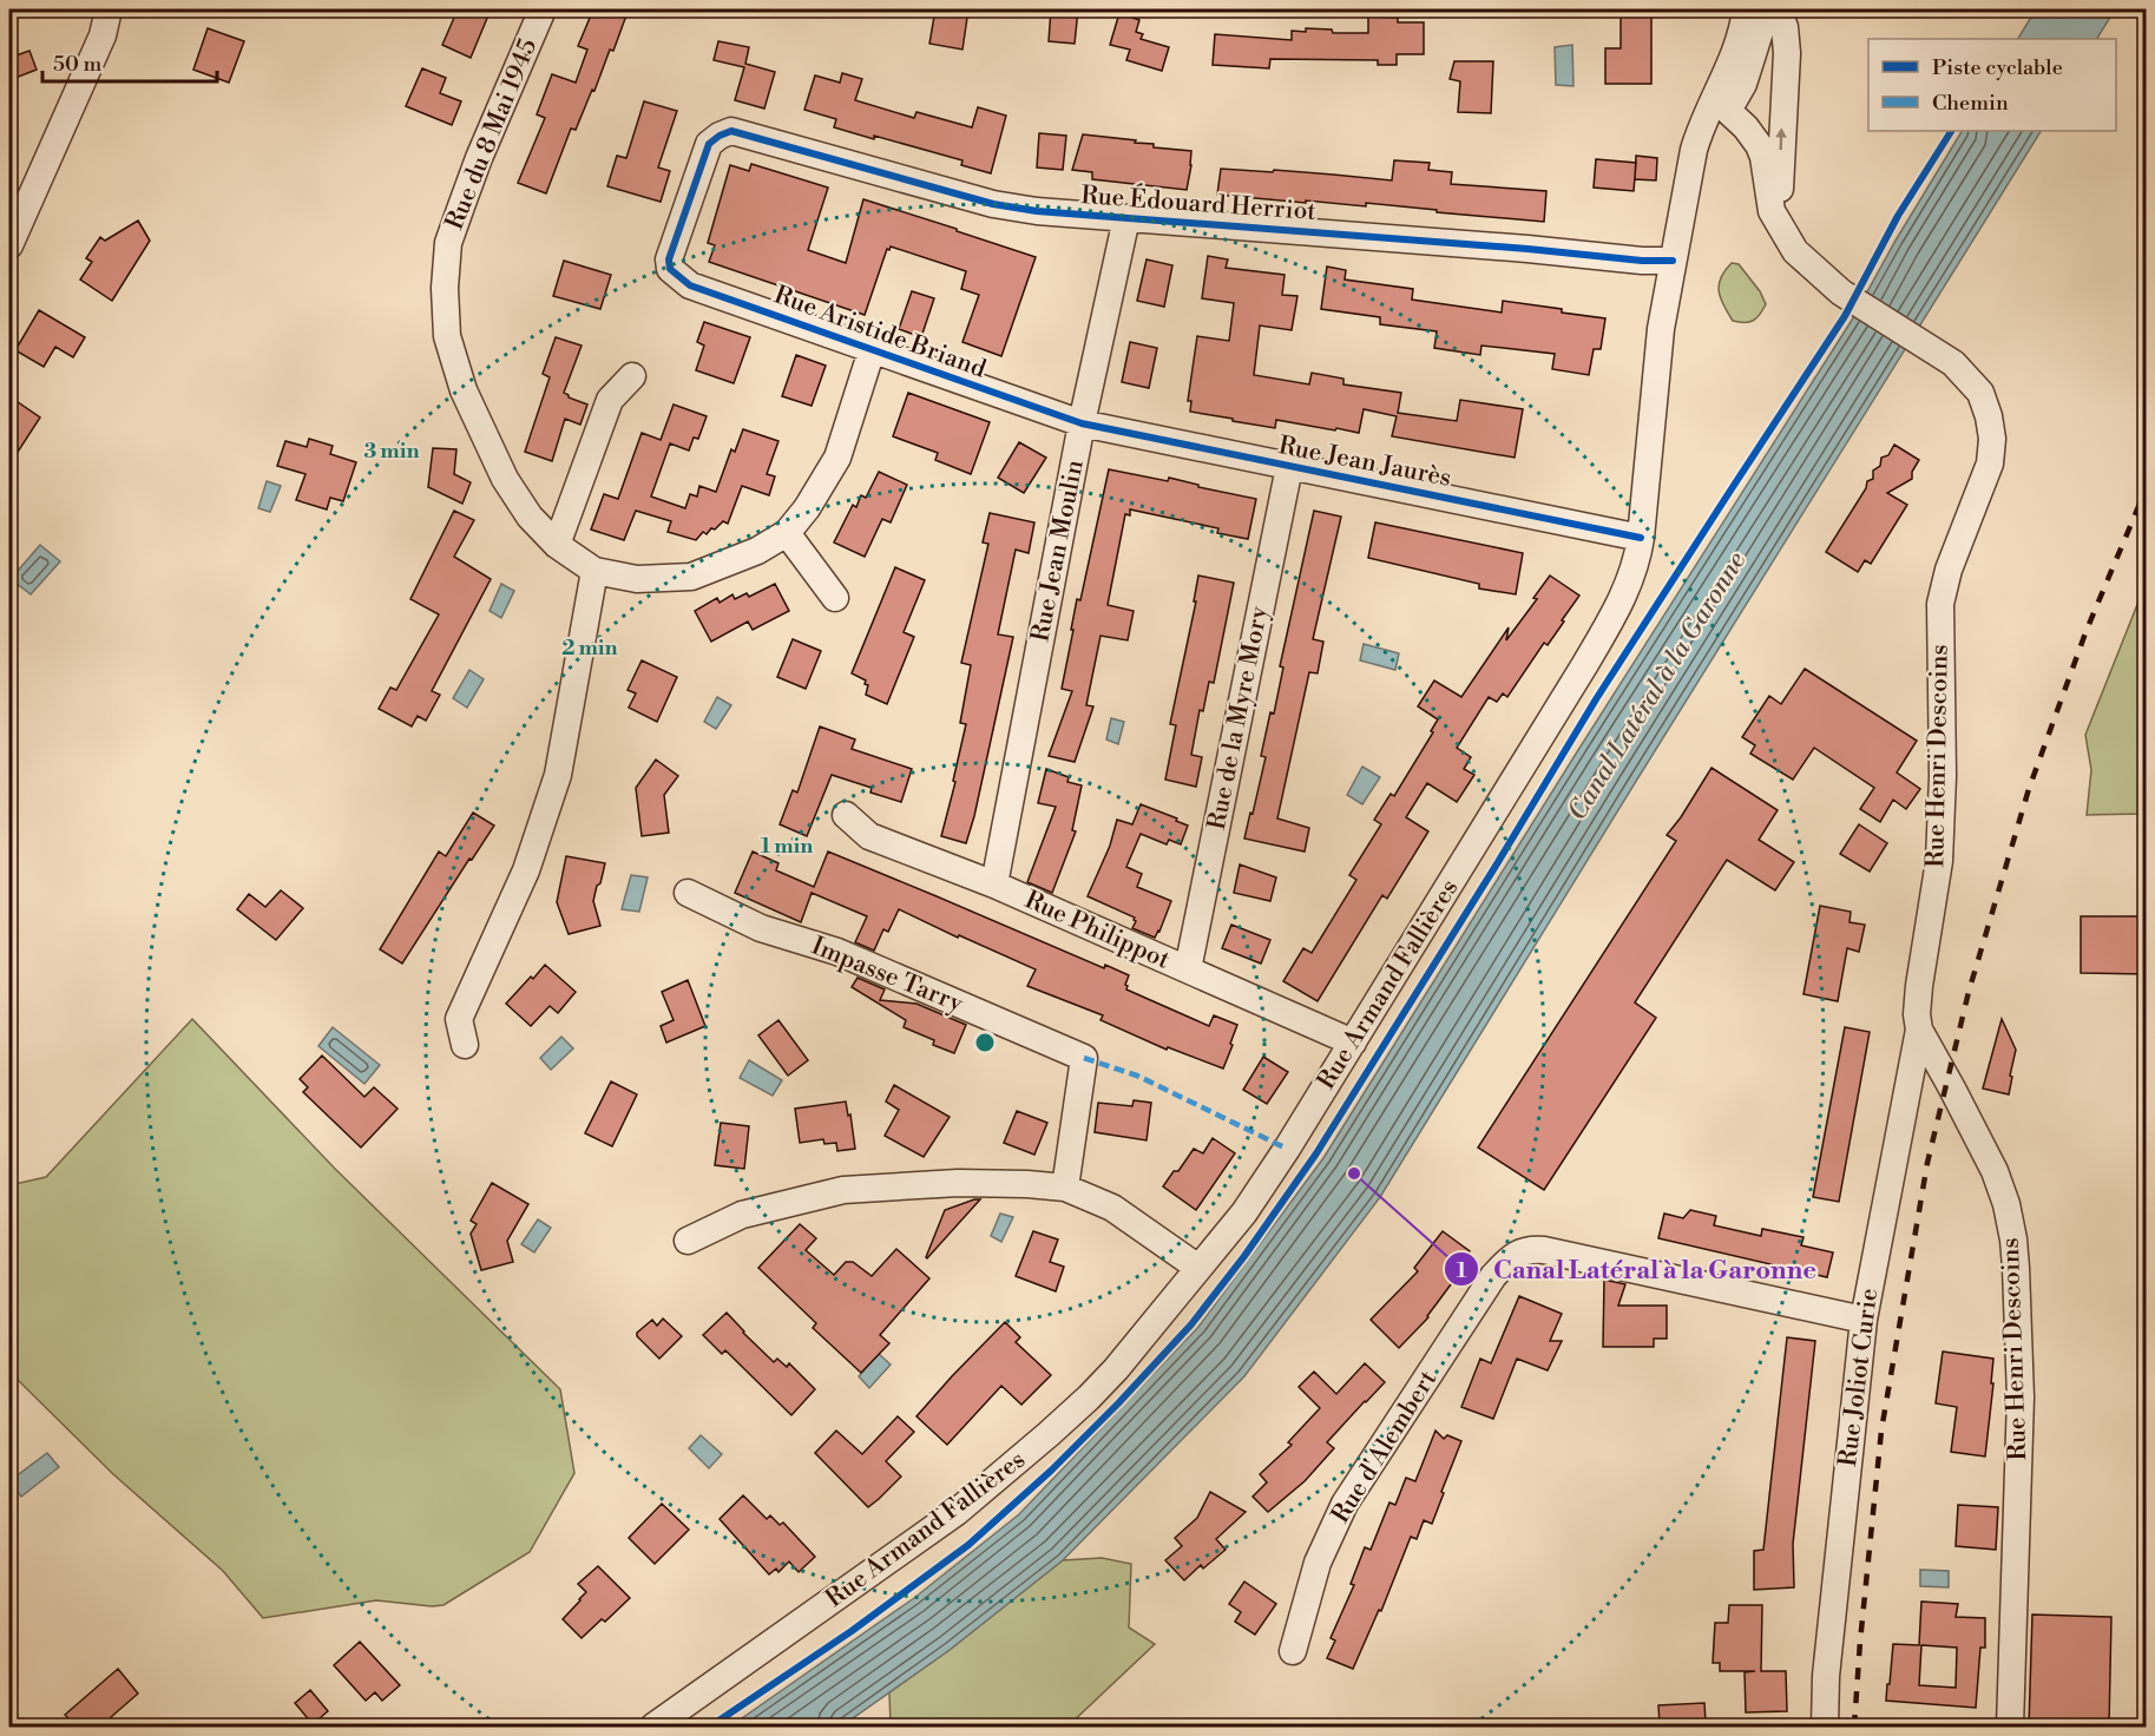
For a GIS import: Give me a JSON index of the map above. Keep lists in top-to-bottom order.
{
  "streets": {
    "street": [
      "Rue du 8 Mai 1945",
      "Rue Édouard Herriot",
      "Rue Aristide Briand",
      "Rue Jean Jaurès",
      "Rue Jean Moulin",
      "Rue de la Myre Mory",
      "Rue Henri Descoins",
      "Rue Philippot",
      "Impasse Tarry",
      "Rue Armand Fallières",
      "Rue Joliot Curie",
      "Rue d'Alembert"
    ]
  },
  "crossings": [
    ["Rue du 8 Mai 1945", "Rue Aristide Briand"],
    ["Rue Édouard Herriot", "Rue Aristide Briand"],
    ["Rue Édouard Herriot", "Rue Jean Moulin"],
    ["Rue Édouard Herriot", "Rue Armand Fallières"],
    ["Rue Aristide Briand", "Rue Jean Jaurès"],
    ["Rue Aristide Briand", "Rue Jean Moulin"],
    ["Rue Jean Jaurès", "Rue Jean Moulin"],
    ["Rue Jean Jaurès", "Rue de la Myre Mory"],
    ["Rue Jean Jaurès", "Rue Armand Fallières"],
    ["Rue Jean Moulin", "Rue Philippot"],
    ["Rue de la Myre Mory", "Rue Philippot"],
    ["Rue Henri Descoins", "Rue Joliot Curie"],
    ["Rue Philippot", "Rue Armand Fallières"],
    ["Rue Joliot Curie", "Rue d'Alembert"]
  ],
  "water": ["Canal Latéral à la Garonne"],
  "places": ["Canal Latéral à la Garonne"],
  "legend": ["Piste cyclable", "Chemin"],
  "scale_bar": "50 m",
  "rings": ["3 min", "2 min", "1 min"]
}
